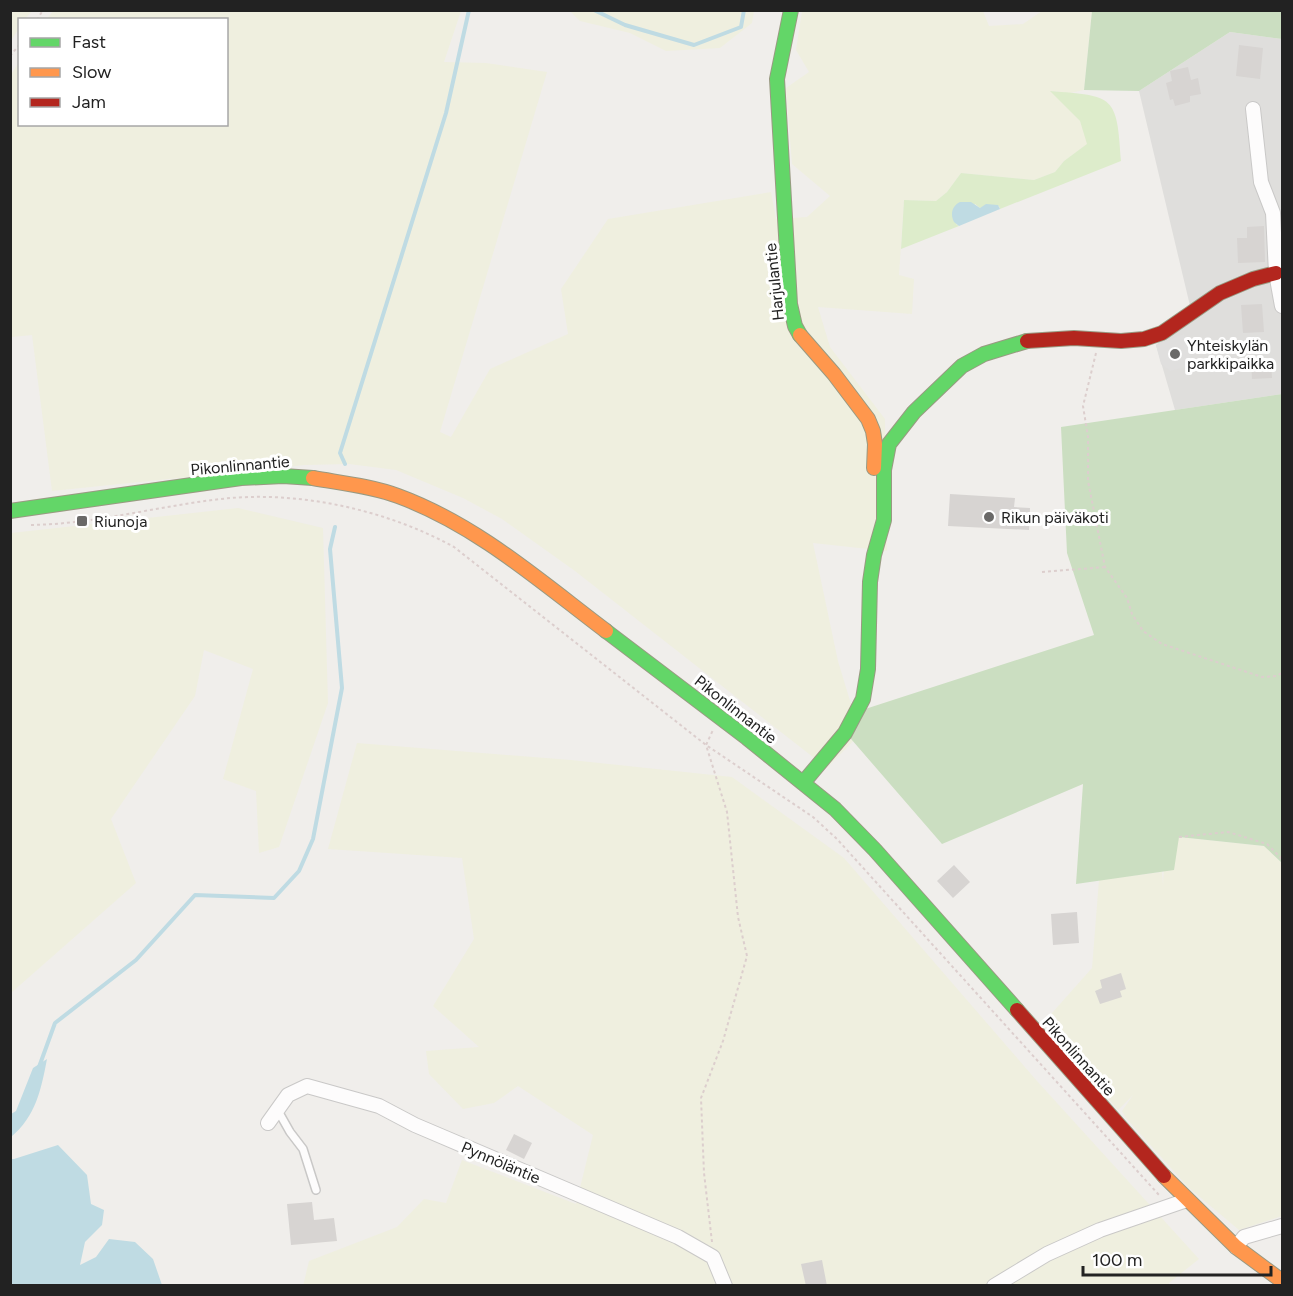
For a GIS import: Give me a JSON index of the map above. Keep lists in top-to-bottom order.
{
  "streets": {
    "street": ["Harjulantie", "Pikonlinnantie", "Pynnöläntie"]
  },
  "crossings": [
    ["Harjulantie", "Pikonlinnantie"]
  ],
  "places": {
    "other": ["Yhteiskylän parkkipaikka", "Rikun päiväkoti"],
    "transit": ["Riunoja"]
  },
  "legend": ["Fast", "Slow", "Jam"],
  "scale_bar": "100 m"
}
